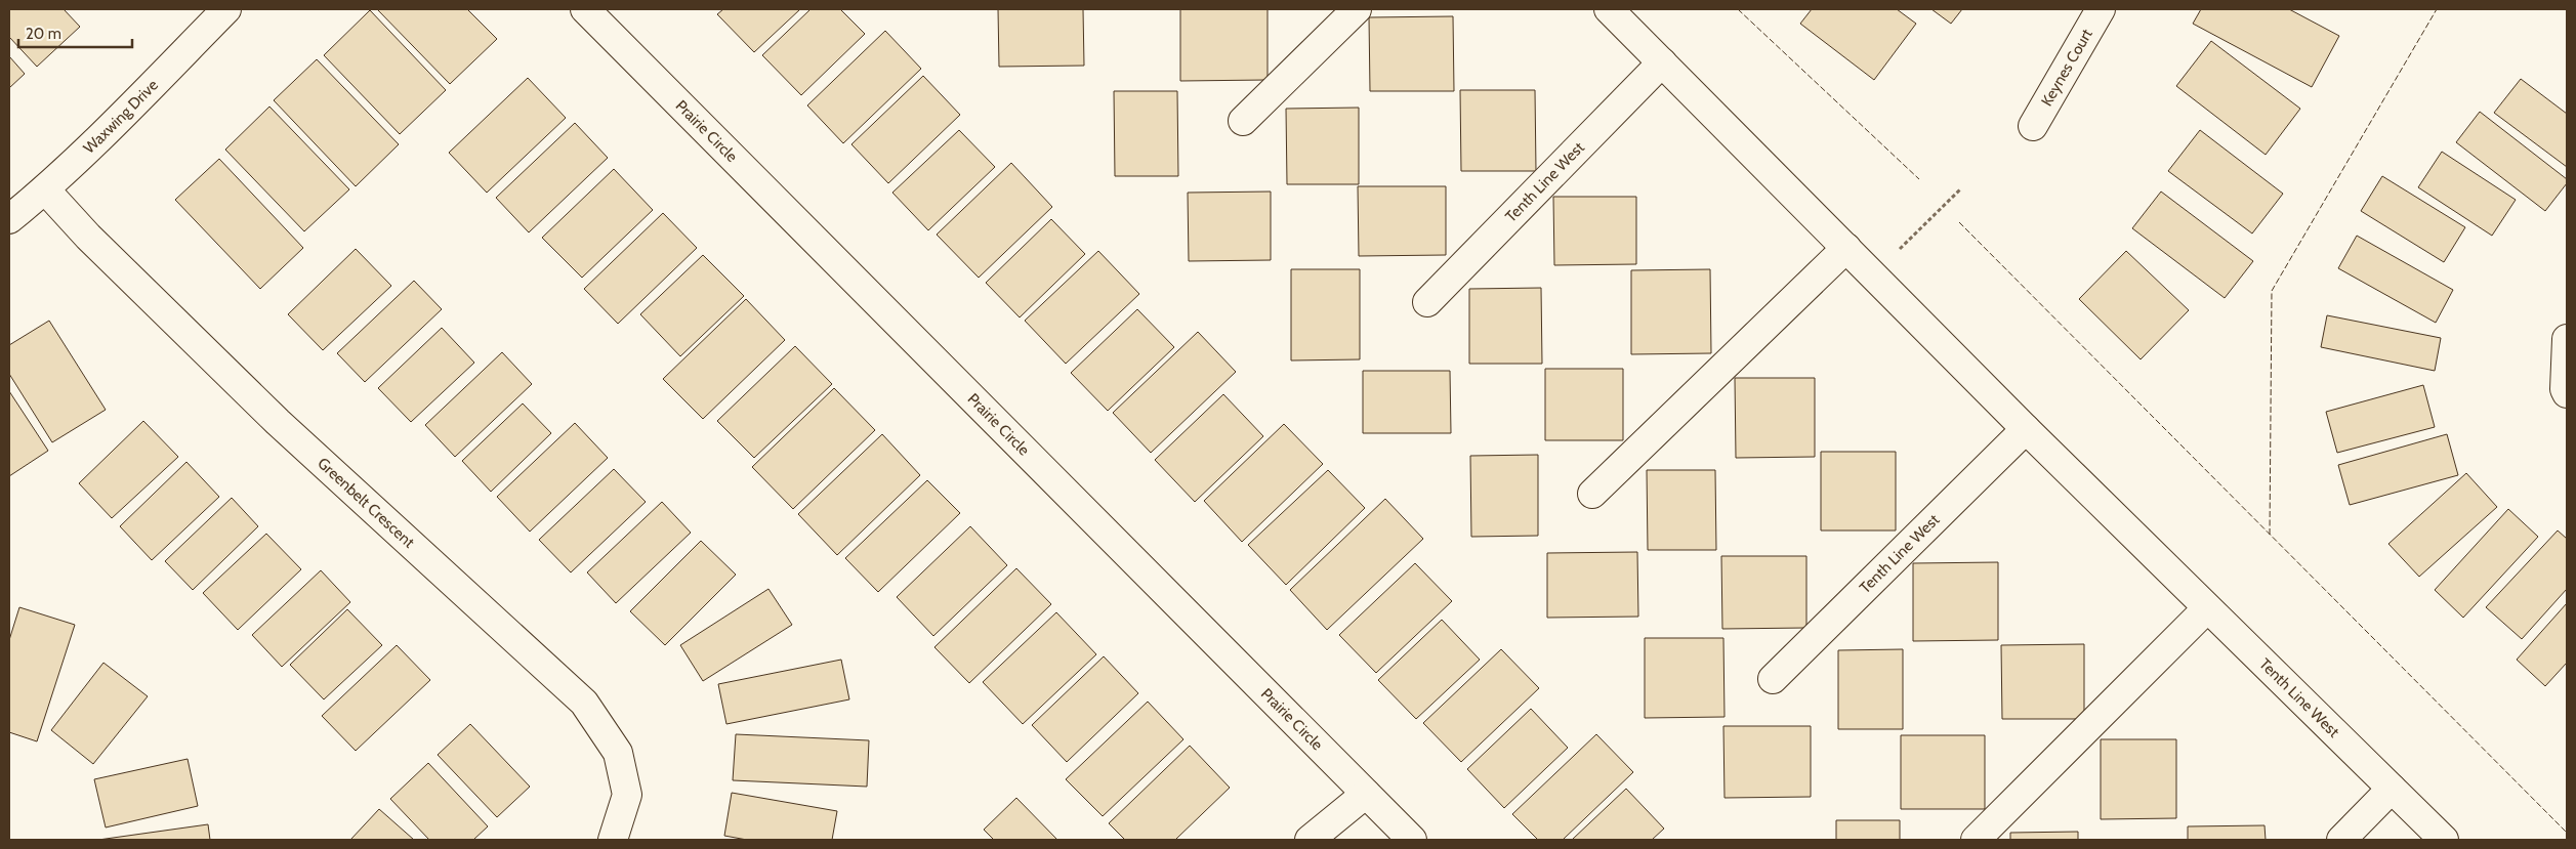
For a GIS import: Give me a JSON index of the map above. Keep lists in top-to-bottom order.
{
  "streets": {
    "street": [
      "Keynes Court",
      "Waxwing Drive",
      "Prairie Circle",
      "Tenth Line West",
      "Greenbelt Crescent"
    ]
  },
  "crossings": [
    ["Waxwing Drive", "Greenbelt Crescent"]
  ],
  "scale_bar": "20 m"
}
